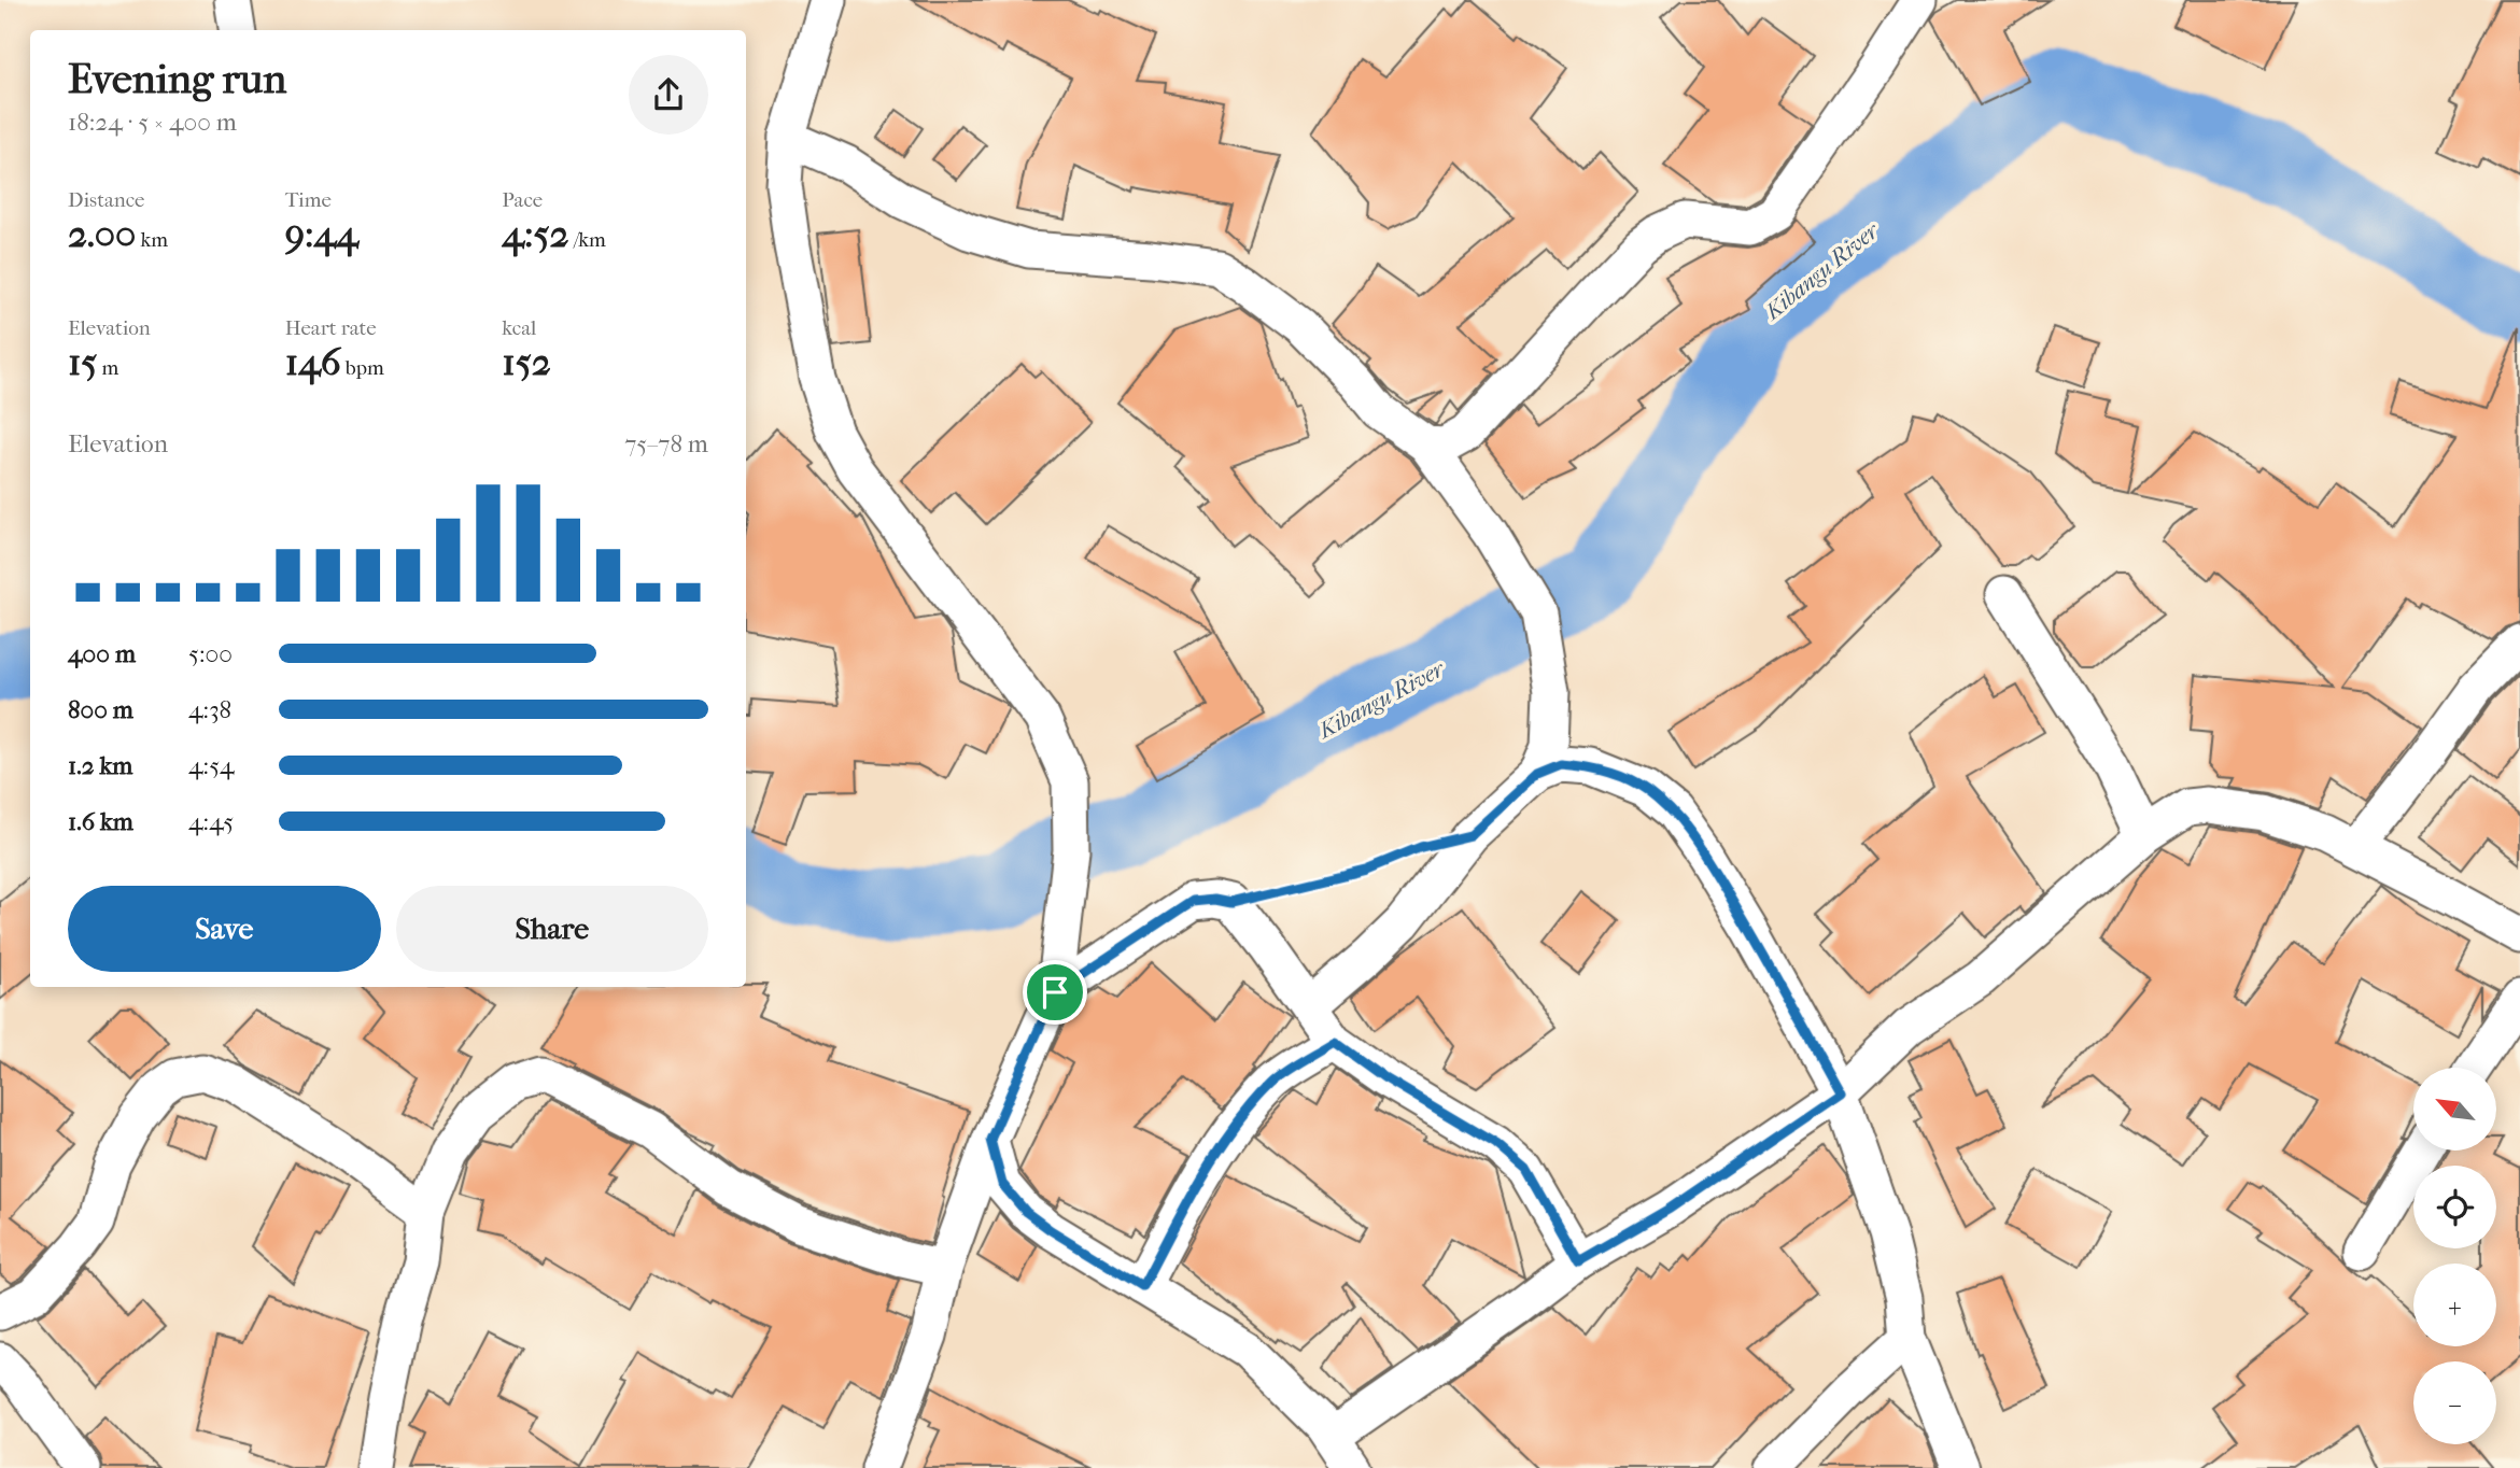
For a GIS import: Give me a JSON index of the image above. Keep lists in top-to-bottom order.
{
  "water": ["Kibangu River"],
  "north": "top left",
  "page": {
    "heading": ["Evening run", "18:24 · 5 × 400 m"],
    "stats": [
      ["Distance", "2.00 km"],
      ["Time", "9:44"],
      ["Pace", "4:52 /km"],
      ["Elevation", "15 m"],
      ["Heart rate", "146 bpm"],
      ["kcal", "152"]
    ],
    "chart": ["Elevation", "75–78 m"],
    "list": [
      {
        "name": "400 m",
        "note": "5:00"
      },
      {
        "name": "800 m",
        "note": "4:38"
      },
      {
        "name": "1.2 km",
        "note": "4:54"
      },
      {
        "name": "1.6 km",
        "note": "4:45"
      }
    ],
    "buttons": ["Save", "Share"],
    "map_buttons": ["+", "−"]
  }
}
